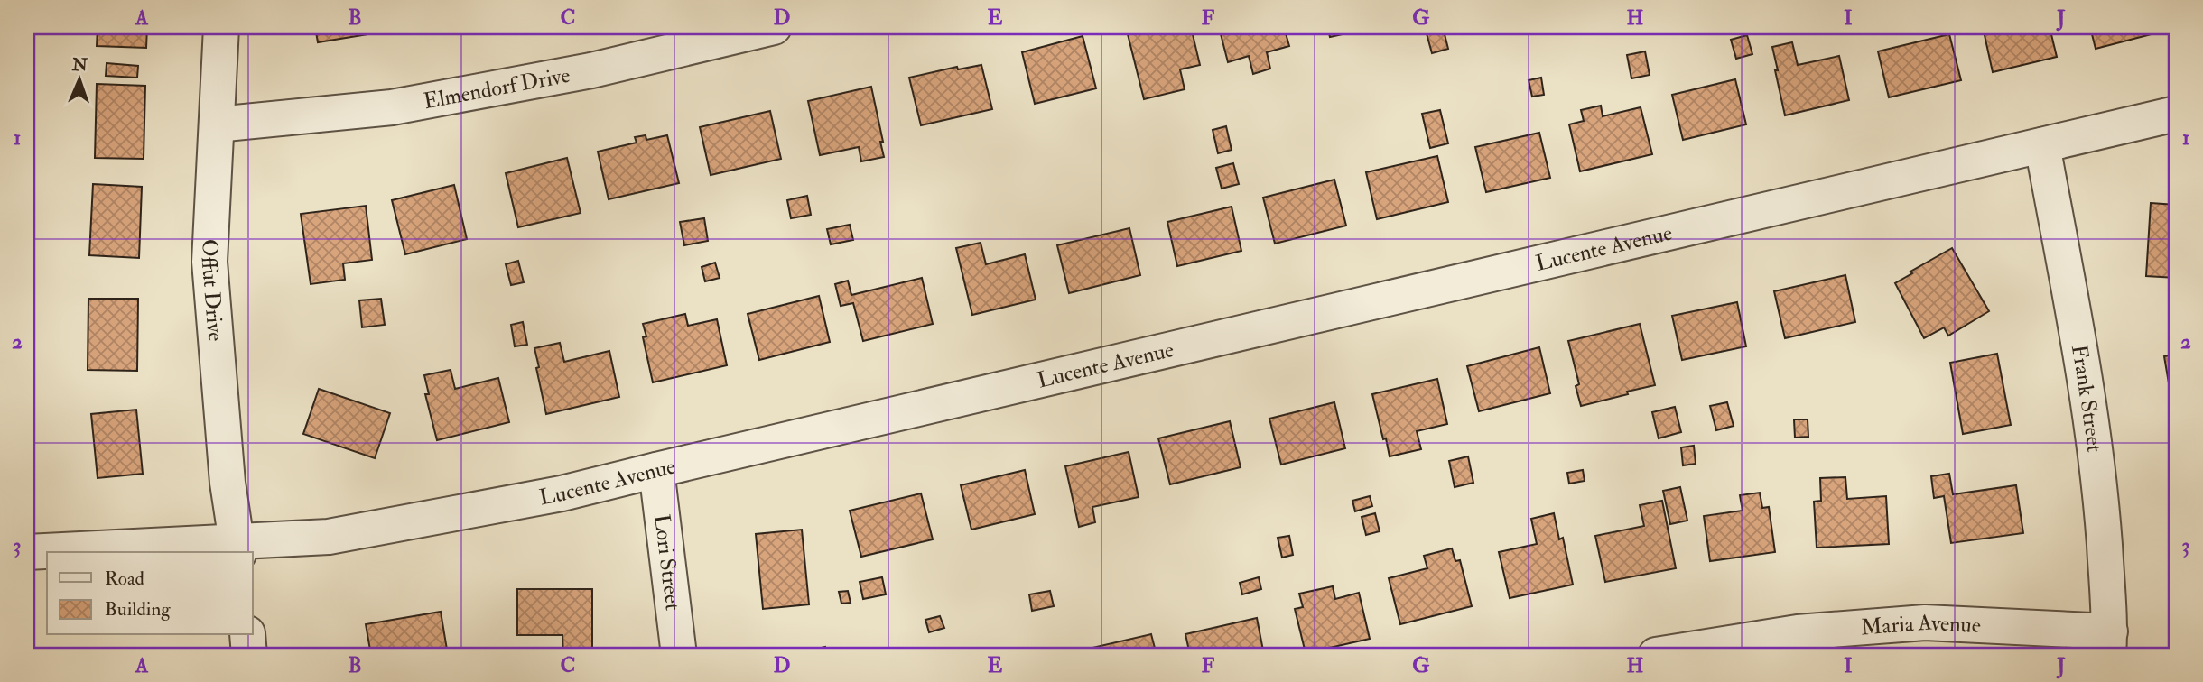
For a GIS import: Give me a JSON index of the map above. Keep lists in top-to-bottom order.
{
  "streets": {
    "street": [
      "Elmendorf Drive",
      "Lucente Avenue",
      "Offut Drive",
      "Frank Street",
      "Lori Street",
      "Maria Avenue"
    ]
  },
  "crossings": [
    ["Elmendorf Drive", "Offut Drive"],
    ["Lucente Avenue", "Offut Drive"],
    ["Lucente Avenue", "Frank Street"],
    ["Lucente Avenue", "Lori Street"],
    ["Frank Street", "Maria Avenue"]
  ],
  "legend": ["Road", "Building"],
  "north": "top",
  "grid": {
    "columns": [
      "A",
      "B",
      "C",
      "D",
      "E",
      "F",
      "G",
      "H",
      "I",
      "J"
    ],
    "rows": ["1", "2", "3"]
  }
}
